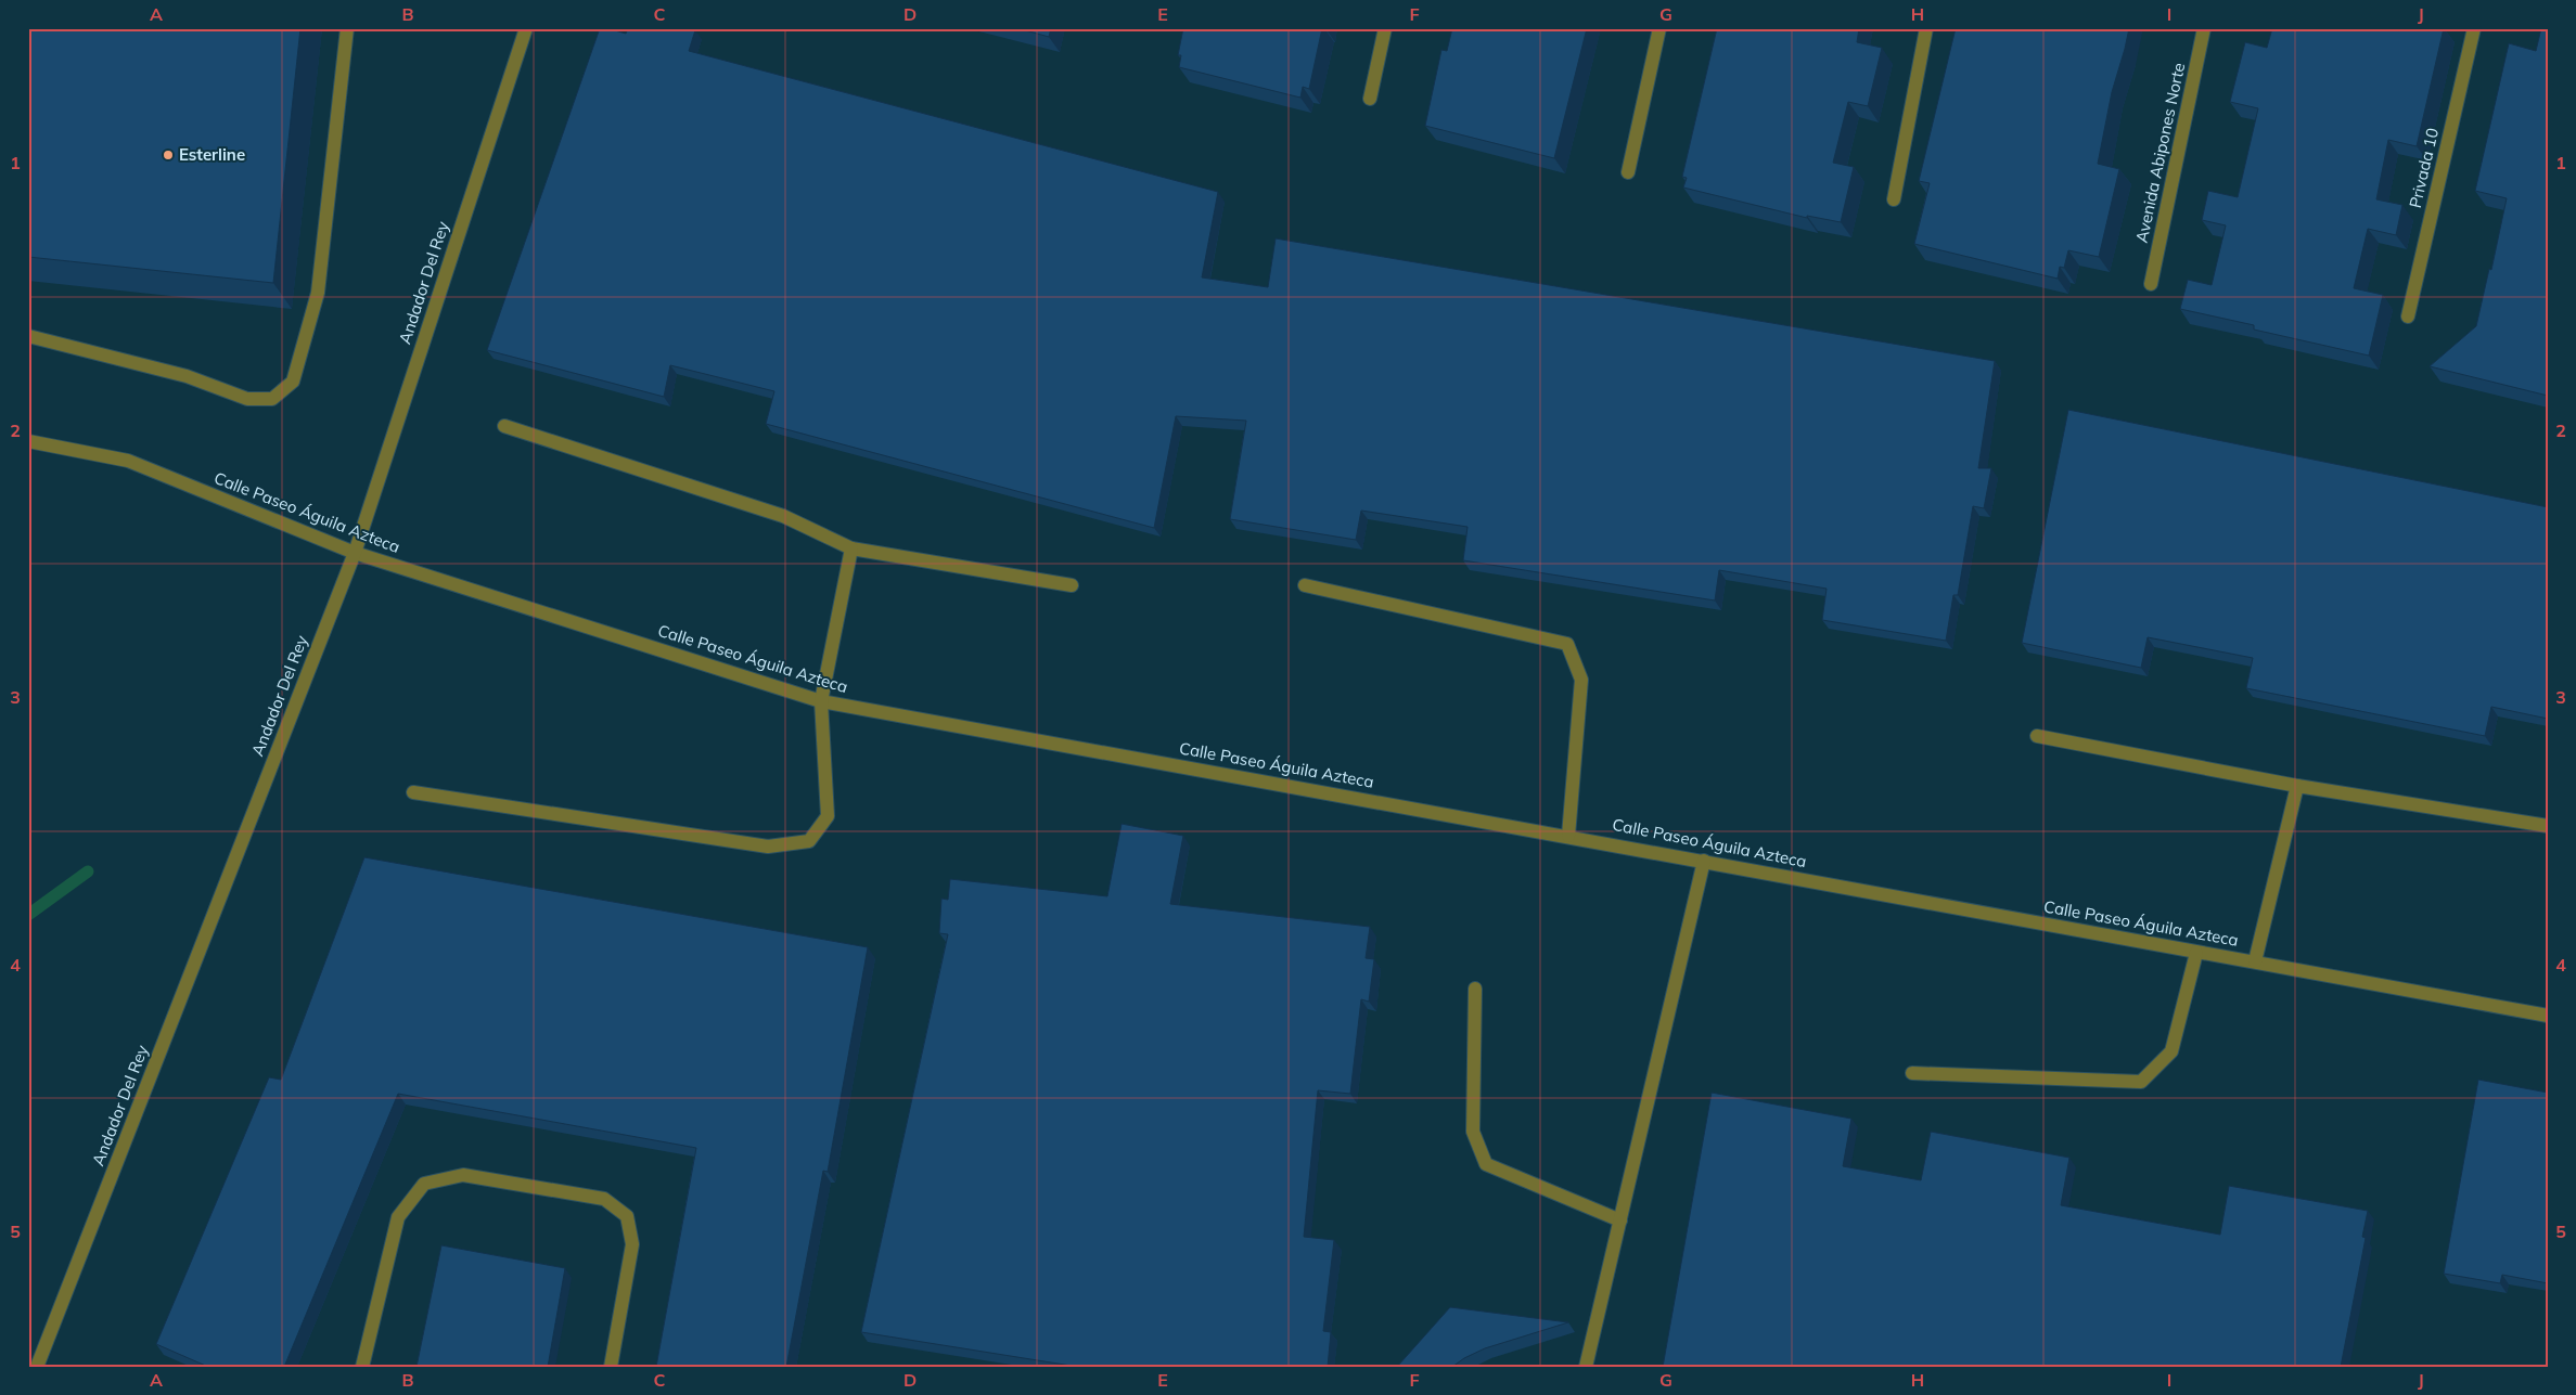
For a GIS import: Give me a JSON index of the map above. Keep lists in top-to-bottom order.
{
  "streets": {
    "street": [
      "Avenida Abipones Norte",
      "Privada 10",
      "Andador Del Rey",
      "Calle Paseo Águila Azteca"
    ]
  },
  "crossings": [
    ["Andador Del Rey", "Calle Paseo Águila Azteca"]
  ],
  "places": ["Esterline"],
  "grid": {
    "columns": [
      "A",
      "B",
      "C",
      "D",
      "E",
      "F",
      "G",
      "H",
      "I",
      "J"
    ],
    "rows": [
      "1",
      "2",
      "3",
      "4",
      "5"
    ]
  }
}
